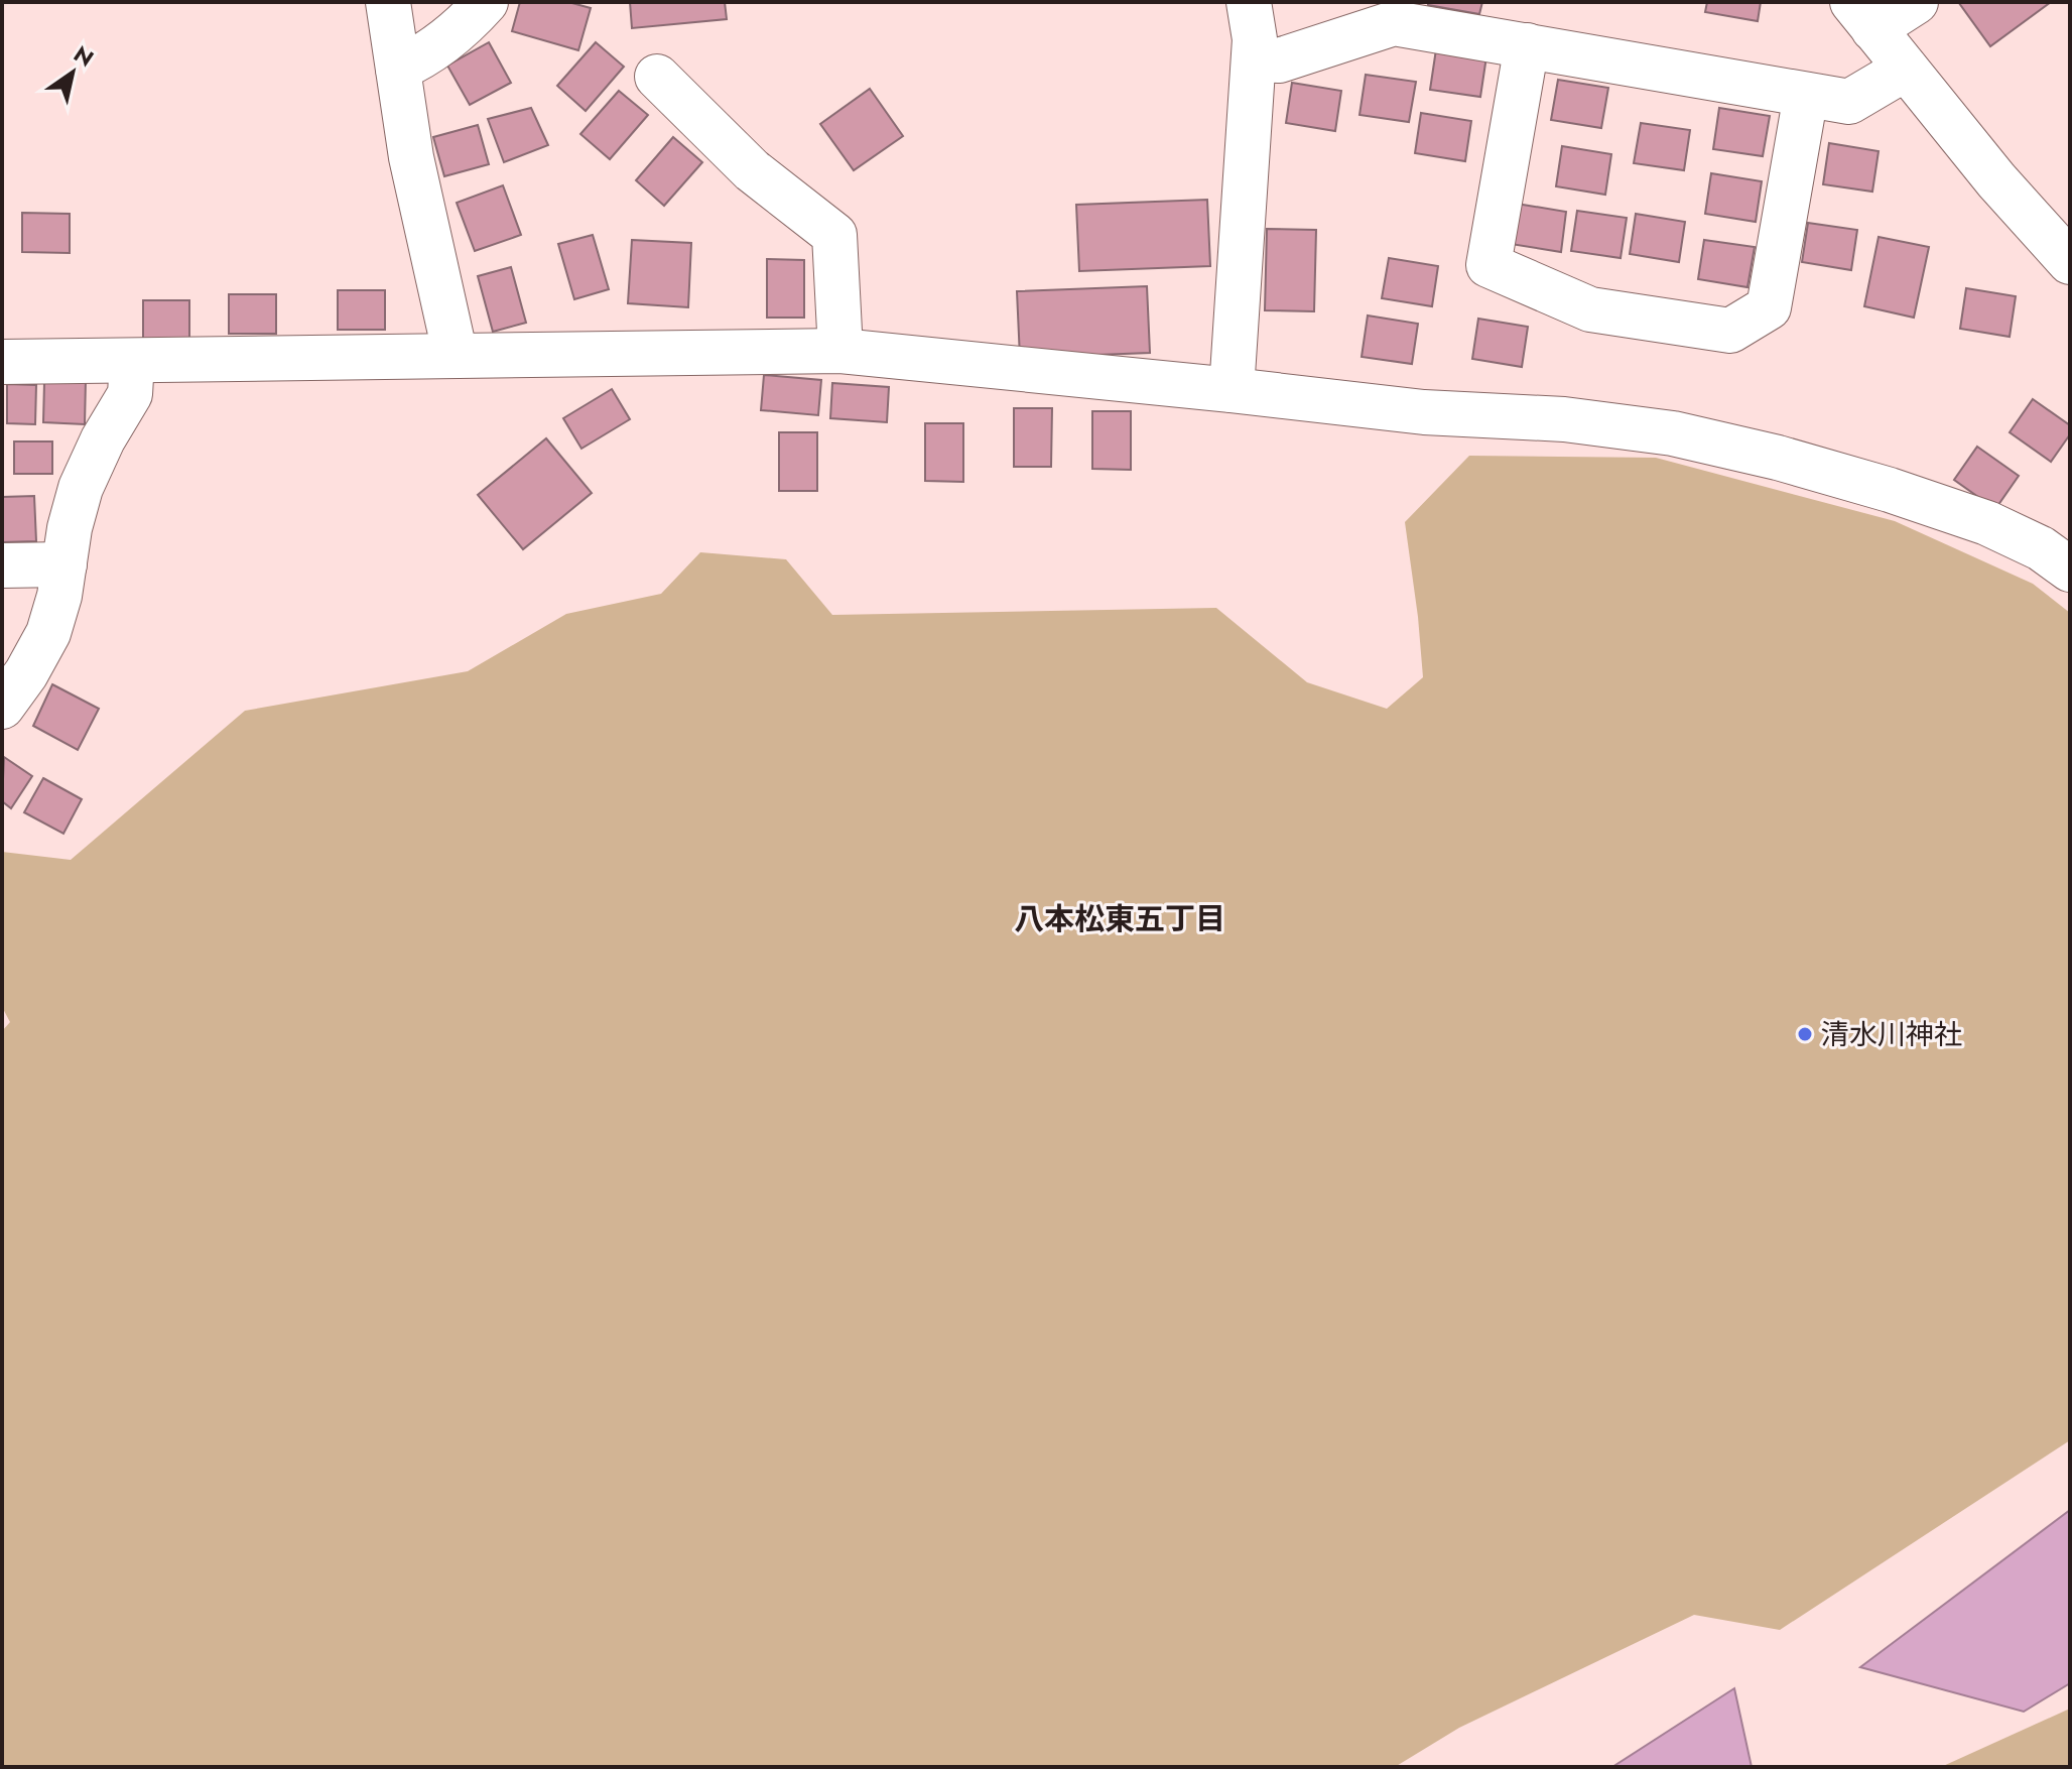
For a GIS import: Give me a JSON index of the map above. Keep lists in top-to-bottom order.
{
  "districts": ["八本松東五丁目"],
  "places": ["清水川神社"],
  "north": "top right"
}
